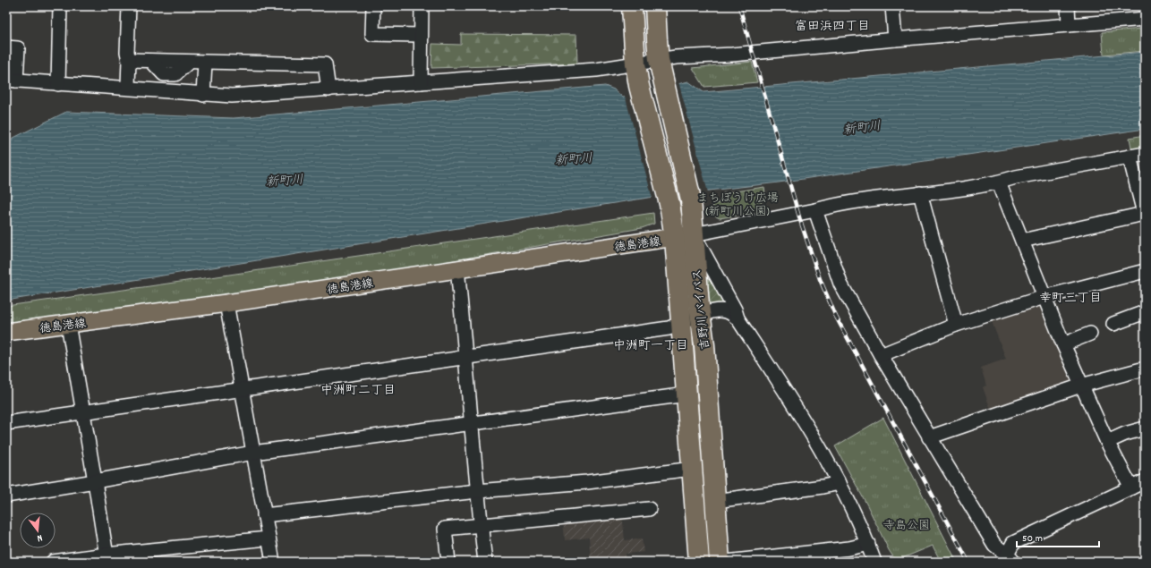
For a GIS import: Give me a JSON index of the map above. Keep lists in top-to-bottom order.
{
  "streets": {
    "highway": ["吉野川バイパス"],
    "main road": ["徳島港線"]
  },
  "crossings": [
    ["徳島港線", "吉野川バイパス"]
  ],
  "districts": [
    "富田浜四丁目",
    "幸町三丁目",
    "中洲町一丁目",
    "中洲町二丁目"
  ],
  "water": ["新町川"],
  "parks": ["まちぼうけ広場 (新町川公園)", "寺島公園"],
  "scale_bar": "50 m",
  "north": "bottom"
}
